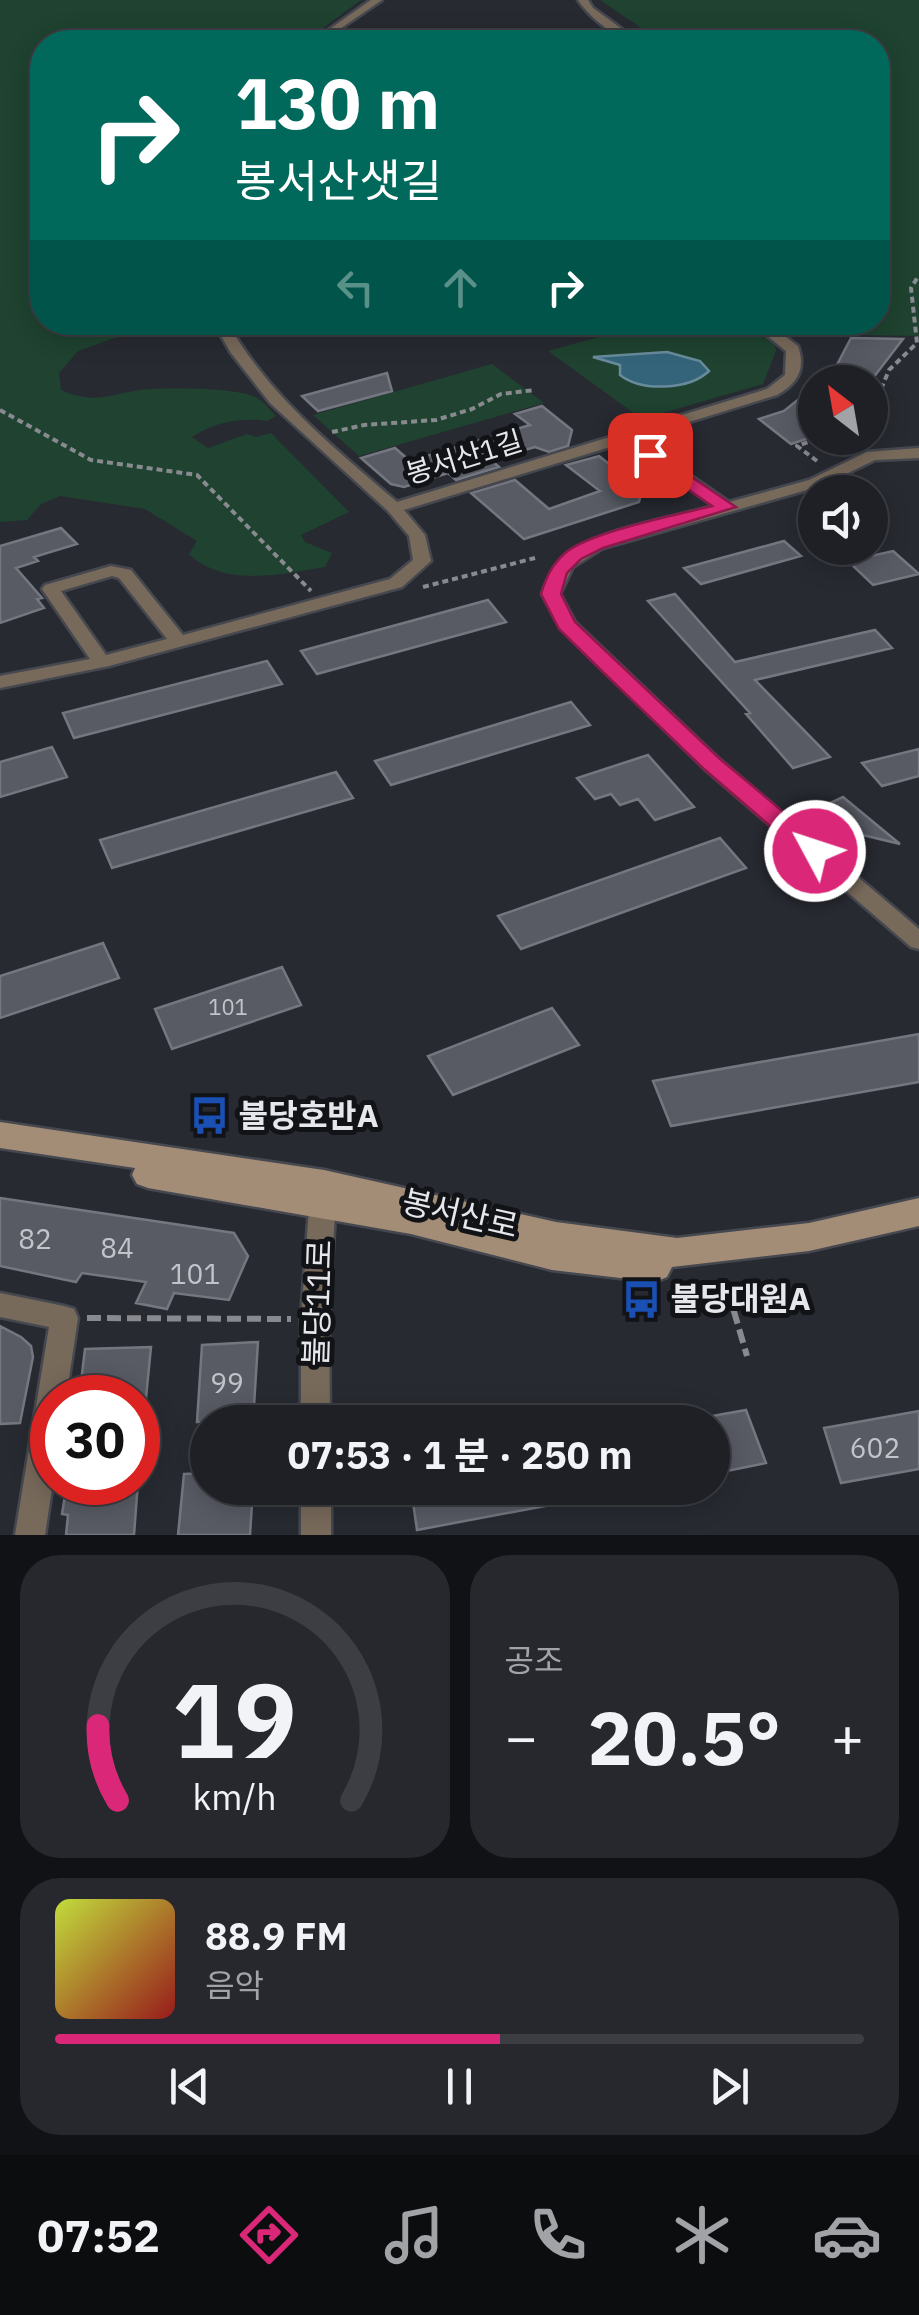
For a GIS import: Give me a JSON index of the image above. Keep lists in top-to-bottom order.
{
  "streets": {
    "street": ["봉서산1길", "봉서산로", "불당11로"]
  },
  "crossings": [
    ["봉서산로", "불당11로"]
  ],
  "places": {
    "bus stop": ["불당호반A", "불당대원A"]
  },
  "house_numbers": [
    "101",
    "82",
    "84",
    "101",
    "99",
    "602"
  ],
  "north": "top left",
  "page": {
    "turn": ["130 m", "봉서산샛길"],
    "limit": "30",
    "trip": "07:53 · 1 분 · 250 m",
    "tile": "공조",
    "heat": ["−", "20.5°", "+"],
    "song": ["88.9 FM", "음악"],
    "tabs": "07:52",
    "gauge": ["19", "km/h"]
  }
}
